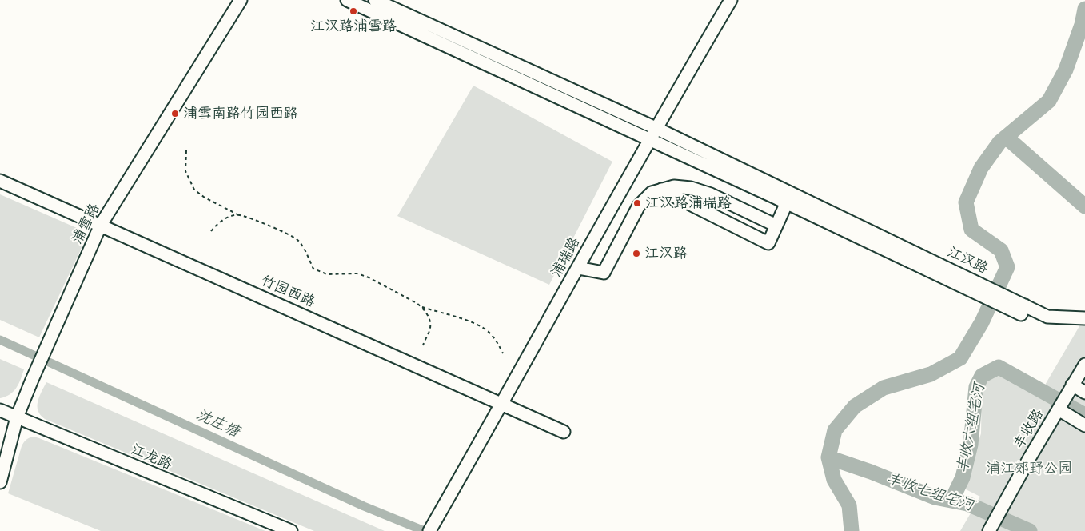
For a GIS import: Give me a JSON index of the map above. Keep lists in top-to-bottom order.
{
  "streets": {
    "street": [
      "浦雪路",
      "浦瑞路",
      "江汉路",
      "竹园西路",
      "丰收路",
      "江龙路"
    ]
  },
  "crossings": [
    ["浦雪路", "竹园西路"],
    ["浦雪路", "江龙路"],
    ["浦瑞路", "江汉路"],
    ["浦瑞路", "竹园西路"]
  ],
  "water": ["沈庄塘", "丰收六组宅河", "丰收七组宅河"],
  "parks": ["浦江郊野公园"],
  "places": [
    "江汉路浦雪路",
    "浦雪南路竹园西路",
    "江汉路浦瑞路",
    "江汉路"
  ]
}
